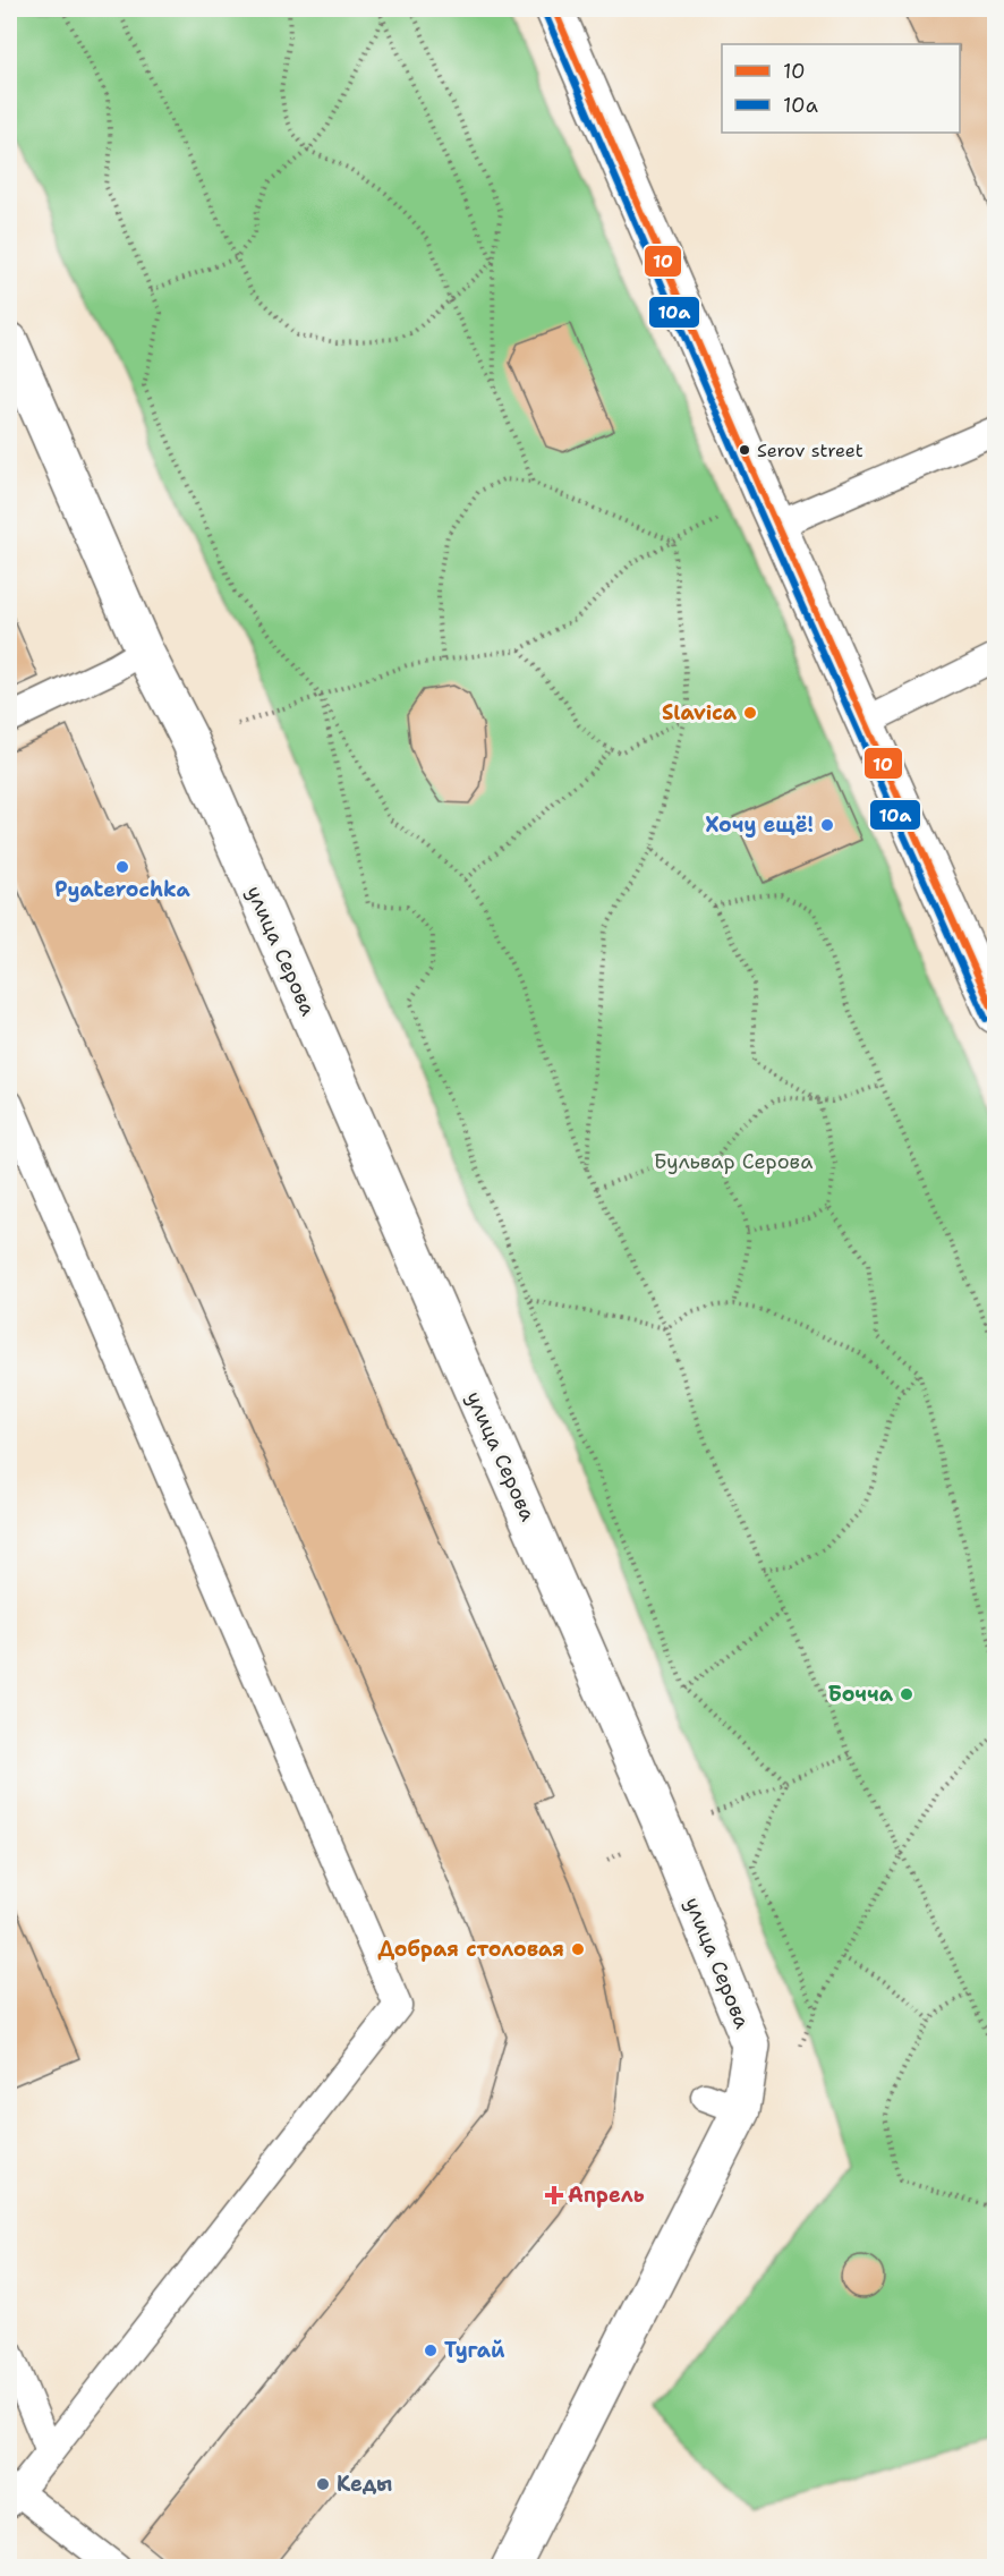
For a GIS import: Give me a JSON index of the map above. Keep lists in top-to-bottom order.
{
  "streets": {
    "street": ["улица Серова"]
  },
  "parks": ["Бульвар Серова"],
  "places": {
    "other": [
      "Serov street",
      "Slavica",
      "Хочу ещё!",
      "Pyaterochka",
      "Бочча",
      "Добрая столовая",
      "Тугай",
      "Кеды"
    ],
    "health": ["Апрель"]
  },
  "lines": ["transit line 10", "transit line 10а"],
  "legend": ["10", "10а"]
}
